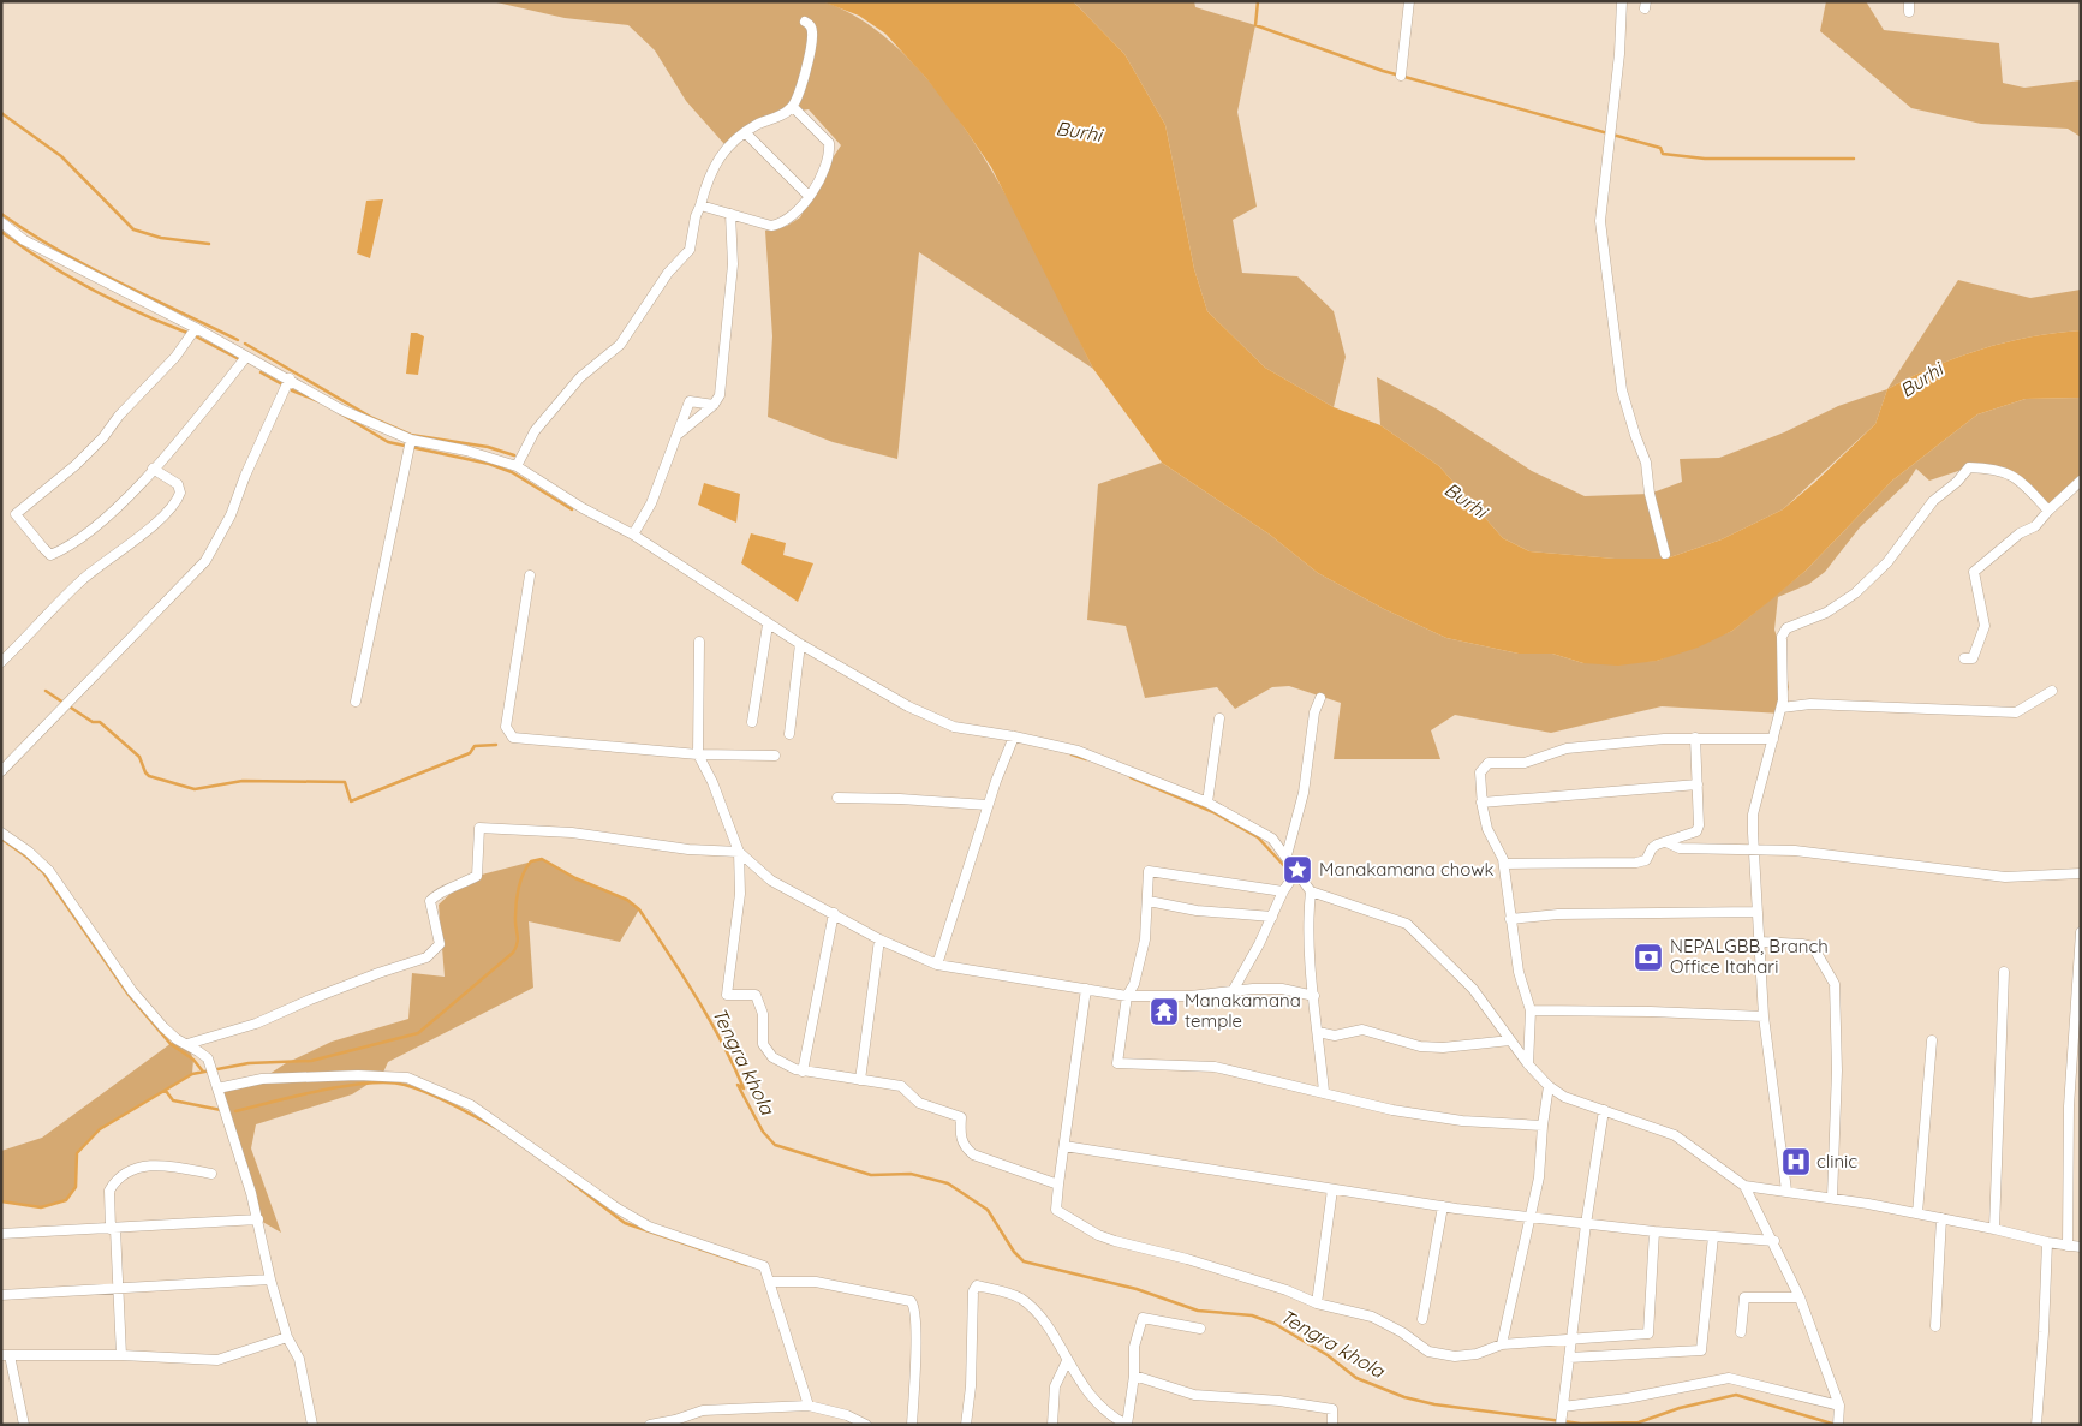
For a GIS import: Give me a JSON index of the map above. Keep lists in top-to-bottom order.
{
  "water": ["Burhi", "Tengra khola"],
  "places": {
    "place": ["Manakamana chowk"],
    "bank": ["NEPALGBB, Branch Office Itahari"],
    "temple": ["Manakamana temple"],
    "hospital": ["clinic"]
  }
}
